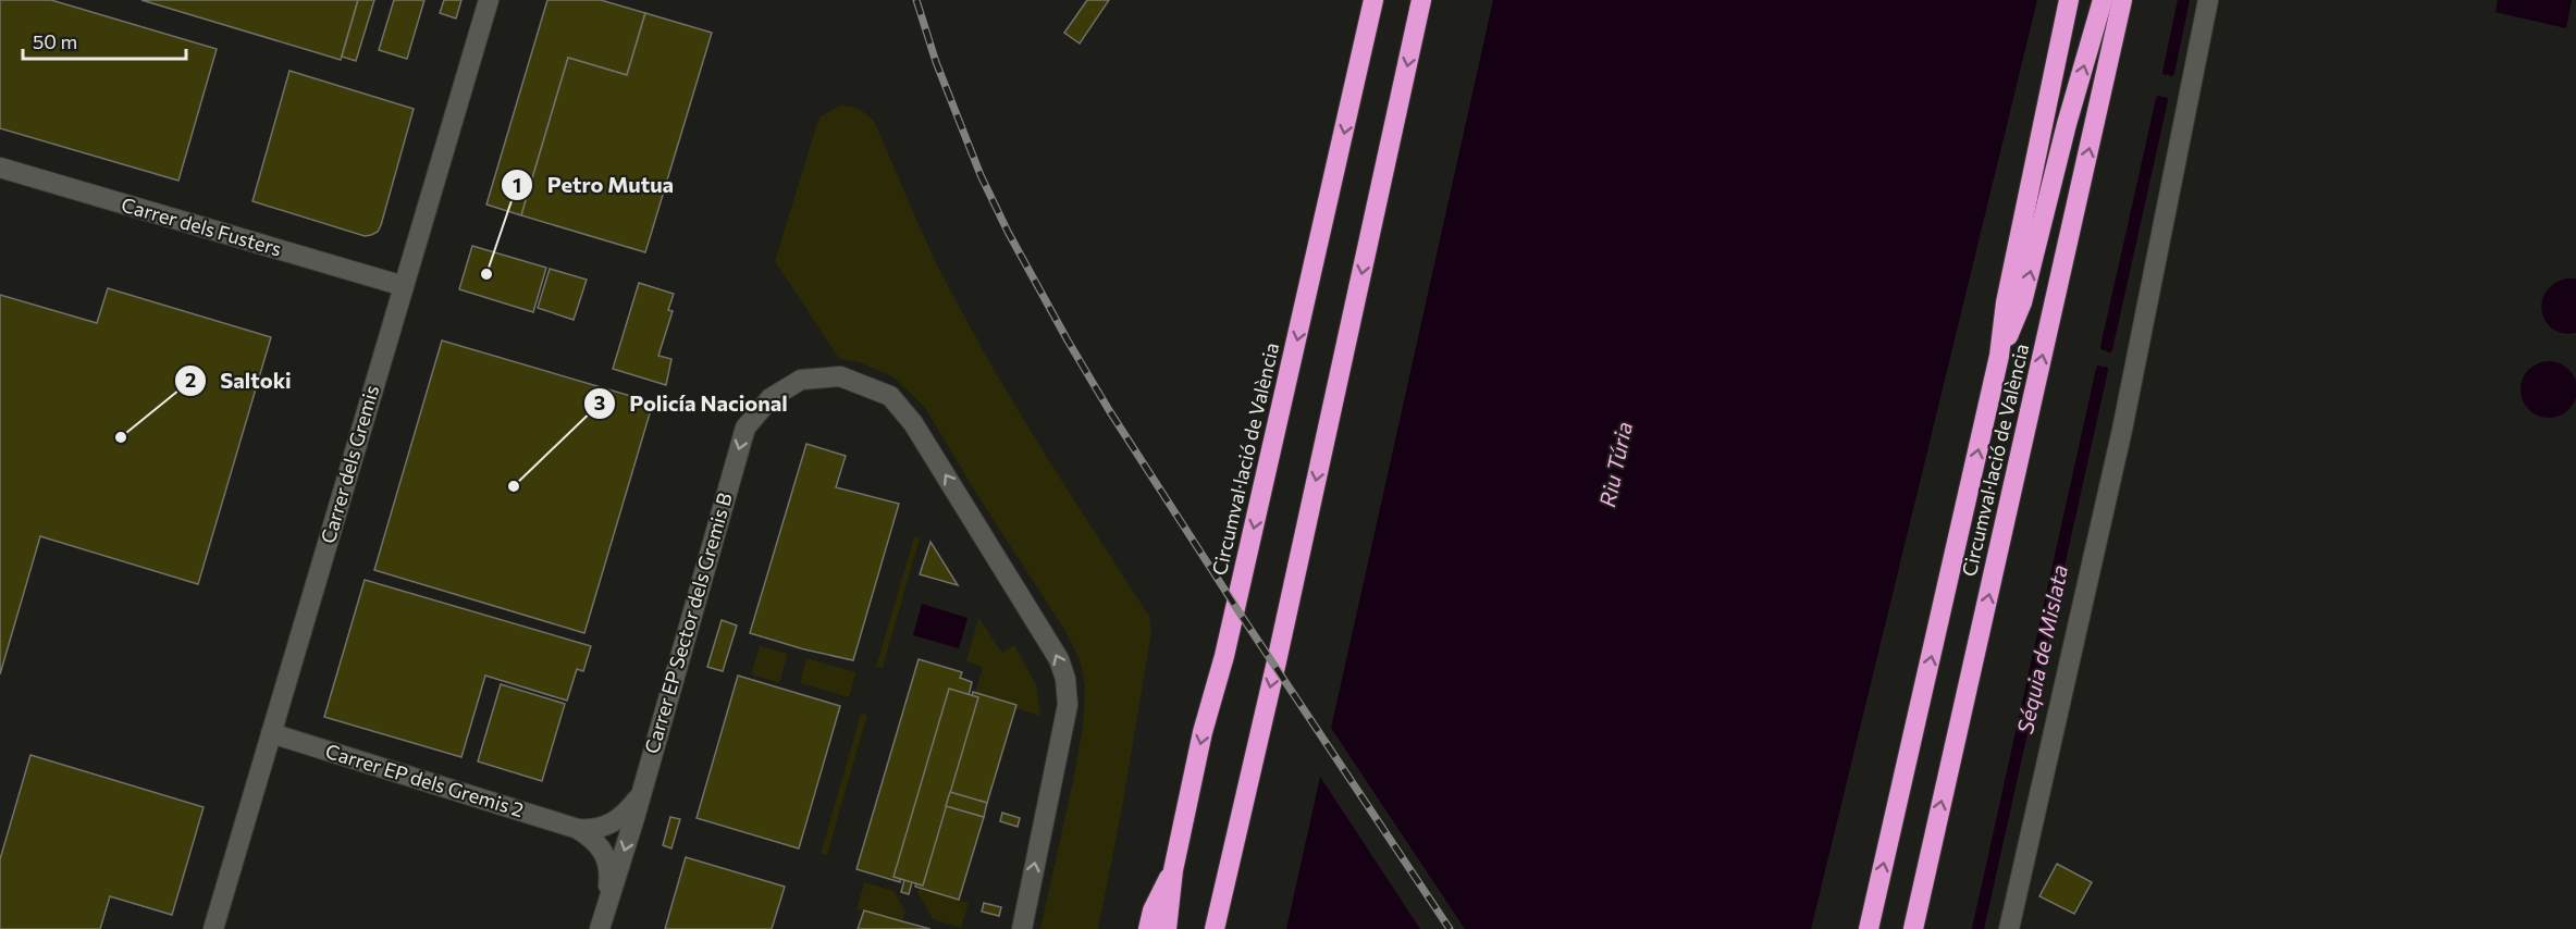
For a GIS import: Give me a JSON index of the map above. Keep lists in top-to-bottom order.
{
  "streets": {
    "highway": ["Circumval·lació de València"],
    "street": [
      "Carrer dels Fusters",
      "Carrer dels Gremis",
      "Carrer EP Sector dels Gremis B",
      "Carrer EP dels Gremis 2"
    ]
  },
  "crossings": [
    ["Carrer dels Fusters", "Carrer dels Gremis"],
    ["Carrer dels Gremis", "Carrer EP dels Gremis 2"]
  ],
  "water": ["Riu Túria", "Séquia de Mislata"],
  "places": ["Petro Mutua", "Saltoki", "Policía Nacional"],
  "scale_bar": "50 m"
}
